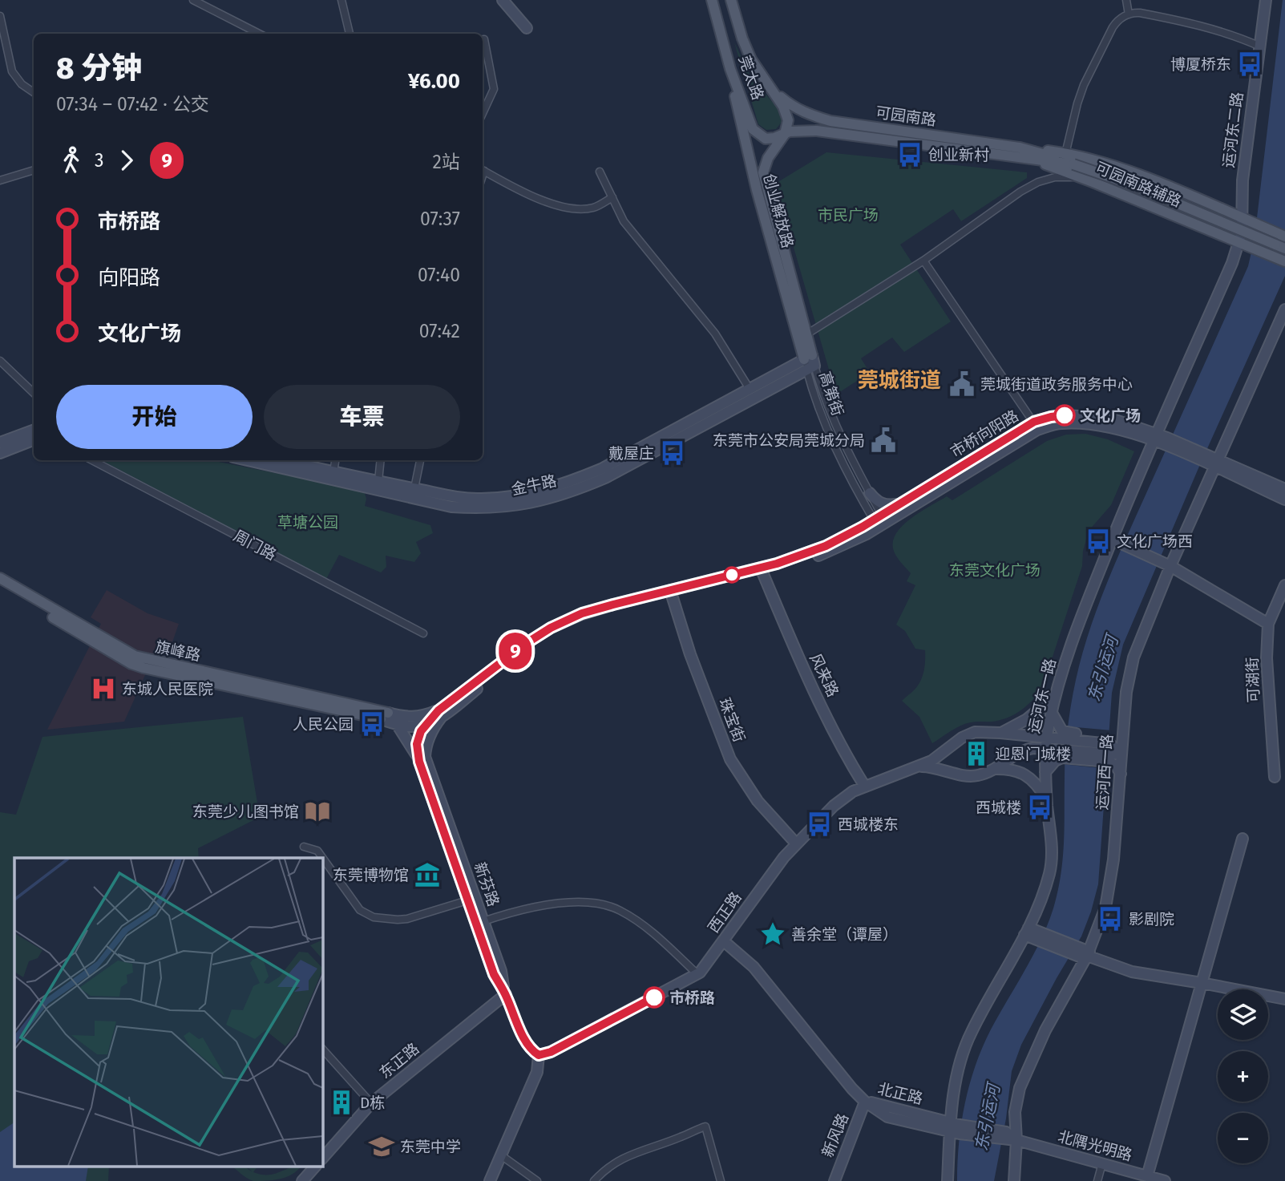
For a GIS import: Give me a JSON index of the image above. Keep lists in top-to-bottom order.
{
  "streets": {
    "main road": [
      "莞太路",
      "可园南路",
      "可园南路辅路",
      "创业解放路",
      "旗峰路"
    ],
    "street": [
      "运河东二路",
      "高第街",
      "市桥向阳路",
      "金牛路",
      "周门路",
      "风来路",
      "可湖街",
      "运河东一路",
      "珠宝街",
      "运河西一路",
      "新芬路",
      "西正路",
      "东正路",
      "北正路",
      "新风路",
      "北隅光明路"
    ]
  },
  "crossings": [
    ["莞太路", "可园南路"],
    ["莞太路", "创业解放路"],
    ["可园南路", "可园南路辅路"],
    ["可园南路", "创业解放路"],
    ["运河东二路", "可园南路辅路"],
    ["运河东二路", "运河东一路"],
    ["创业解放路", "高第街"],
    ["创业解放路", "金牛路"],
    ["高第街", "市桥向阳路"],
    ["高第街", "金牛路"],
    ["市桥向阳路", "运河东一路"],
    ["市桥向阳路", "运河西一路"],
    ["风来路", "西正路"],
    ["运河东一路", "西正路"],
    ["运河东一路", "北正路"],
    ["珠宝街", "西正路"],
    ["运河西一路", "西正路"],
    ["运河西一路", "北隅光明路"],
    ["新芬路", "西正路"],
    ["新芬路", "东正路"],
    ["西正路", "北正路"],
    ["北正路", "新风路"]
  ],
  "districts": ["莞城街道"],
  "water": ["东引运河"],
  "parks": ["市民广场", "草塘公园", "东莞文化广场"],
  "places": {
    "bus stop": [
      "博厦桥东",
      "创业新村",
      "戴屋庄",
      "文化广场西",
      "人民公园",
      "西城楼",
      "西城楼东",
      "影剧院"
    ],
    "public building": ["莞城街道政务服务中心", "东莞市公安局莞城分局"],
    "other": ["文化广场", "市桥路"],
    "hospital": ["东城人民医院"],
    "building": ["迎恩门城楼", "D栋"],
    "library": ["东莞少儿图书馆"],
    "museum": ["东莞博物馆"],
    "place": ["善余堂（谭屋）"],
    "school or university": ["东莞中学"]
  },
  "lines": ["bus line 9"],
  "page": {
    "on_map": "9",
    "heading": ["8 分钟", "07:34 – 07:42 · 公交", "¥6.00"],
    "legs": ["3", "9", "2站"],
    "list": [
      {
        "name": "市桥路",
        "value": "07:37"
      },
      {
        "name": "向阳路",
        "value": "07:40"
      },
      {
        "name": "文化广场",
        "value": "07:42"
      }
    ],
    "buttons": ["开始", "车票"],
    "map_buttons": ["+", "−"]
  }
}
